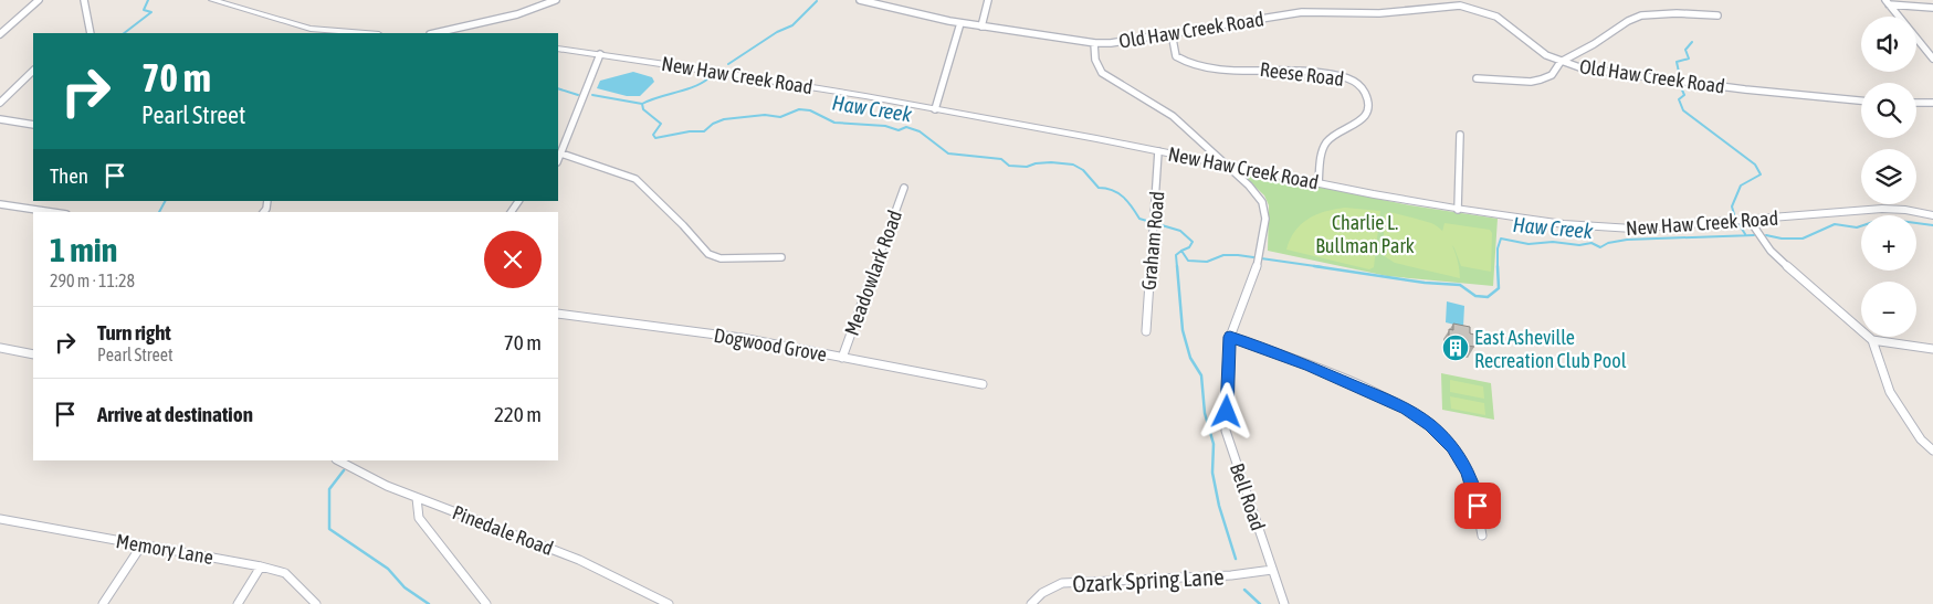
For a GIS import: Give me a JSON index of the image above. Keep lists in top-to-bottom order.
{
  "streets": {
    "street": [
      "Old Haw Creek Road",
      "Reese Road",
      "New Haw Creek Road",
      "Graham Road",
      "Meadowlark Road",
      "Dogwood Grove",
      "Bell Road",
      "Pinedale Road",
      "Memory Lane",
      "Ozark Spring Lane"
    ]
  },
  "crossings": [
    ["Old Haw Creek Road", "Reese Road"],
    ["Old Haw Creek Road", "Bell Road"],
    ["Reese Road", "New Haw Creek Road"],
    ["New Haw Creek Road", "Graham Road"],
    ["New Haw Creek Road", "Bell Road"],
    ["Meadowlark Road", "Dogwood Grove"],
    ["Bell Road", "Ozark Spring Lane"]
  ],
  "water": ["Haw Creek"],
  "parks": ["Charlie L. Bullman Park"],
  "places": {
    "building": ["East Asheville Recreation Club Pool"]
  },
  "page": {
    "map_buttons": ["+", "−"],
    "turn": ["70 m", "Pearl Street"],
    "then": "Then",
    "heading": ["1 min", "290 m · 11:28"],
    "list": [
      {
        "name": "Turn right",
        "note": "Pearl Street",
        "value": "70 m"
      },
      {
        "name": "Arrive at destination",
        "value": "220 m"
      }
    ]
  }
}
